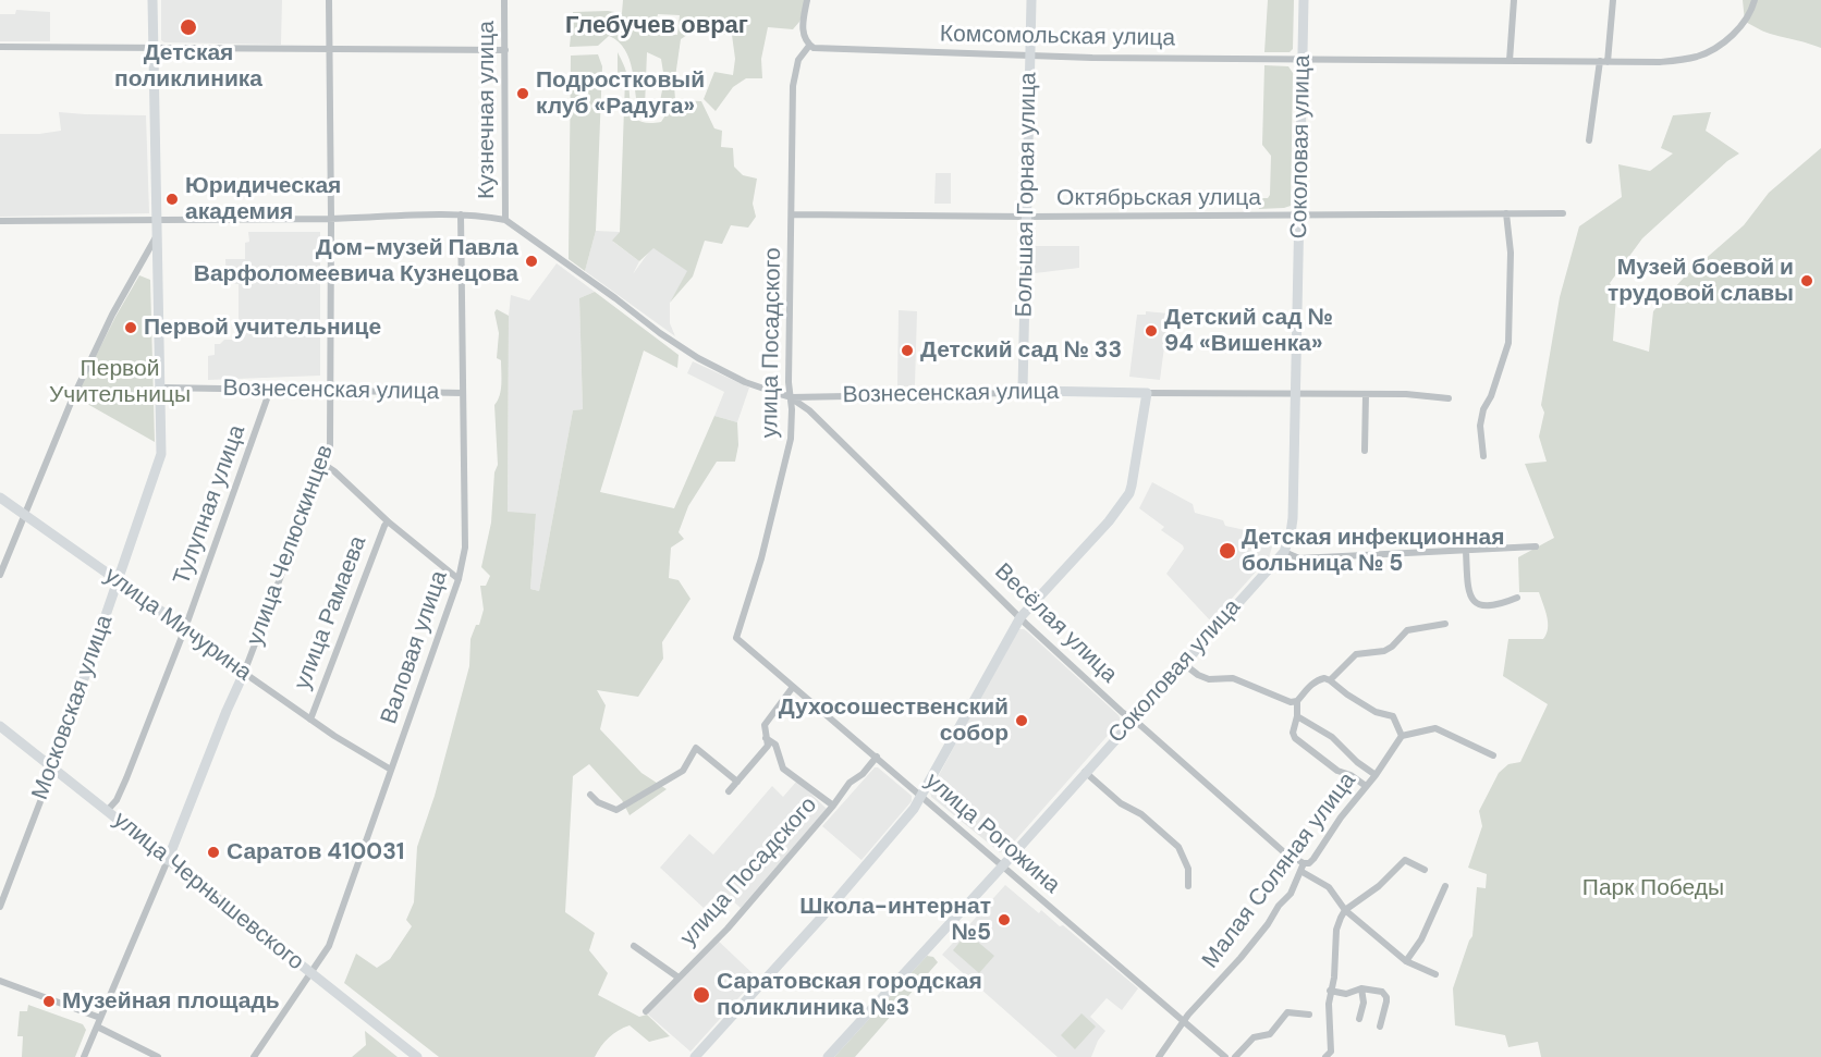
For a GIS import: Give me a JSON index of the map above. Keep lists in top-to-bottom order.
{
  "streets": {
    "main road": [
      "Соколовая улица",
      "Большая Горная улица",
      "Вознесенская улица",
      "улица Челюскинцев",
      "улица Мичурина",
      "Московская улица",
      "улица Чернышевского"
    ],
    "street": [
      "Комсомольская улица",
      "Кузнечная улица",
      "Октябрьская улица",
      "улица Посадского",
      "Тулупная улица",
      "улица Рамаева",
      "Весёлая улица",
      "Валовая улица",
      "улица Рогожина",
      "Малая Соляная улица"
    ]
  },
  "crossings": [
    ["Комсомольская улица", "Соколовая улица"],
    ["Комсомольская улица", "Большая Горная улица"],
    ["Комсомольская улица", "улица Посадского"],
    ["Кузнечная улица", "Вознесенская улица"],
    ["Соколовая улица", "Октябрьская улица"],
    ["Соколовая улица", "Вознесенская улица"],
    ["Соколовая улица", "Весёлая улица"],
    ["Соколовая улица", "улица Рогожина"],
    ["Большая Горная улица", "Октябрьская улица"],
    ["Большая Горная улица", "Вознесенская улица"],
    ["Октябрьская улица", "улица Посадского"],
    ["улица Посадского", "Вознесенская улица"],
    ["улица Посадского", "Весёлая улица"],
    ["улица Посадского", "улица Рогожина"],
    ["Вознесенская улица", "Тулупная улица"],
    ["Вознесенская улица", "улица Челюскинцев"],
    ["Вознесенская улица", "Весёлая улица"],
    ["Вознесенская улица", "Валовая улица"],
    ["Вознесенская улица", "Московская улица"],
    ["Тулупная улица", "улица Мичурина"],
    ["Тулупная улица", "улица Чернышевского"],
    ["улица Челюскинцев", "улица Мичурина"],
    ["улица Челюскинцев", "улица Чернышевского"],
    ["улица Рамаева", "улица Мичурина"],
    ["Весёлая улица", "Малая Соляная улица"],
    ["улица Мичурина", "Валовая улица"],
    ["улица Мичурина", "Московская улица"],
    ["Валовая улица", "улица Чернышевского"],
    ["Московская улица", "улица Чернышевского"],
    ["улица Рогожина", "Малая Соляная улица"]
  ],
  "districts": ["Глебучев овраг"],
  "parks": ["Первой Учительницы", "Парк Победы"],
  "places": [
    "Детская поликлиника",
    "Подростковый клуб «Радуга»",
    "Юридическая академия",
    "Дом-музей Павла Варфоломеевича Кузнецова",
    "Музей боевой и трудовой славы",
    "Первой учительнице",
    "Детский сад № 94 «Вишенка»",
    "Детский сад № 33",
    "Детская инфекционная больница № 5",
    "Духосошественский собор",
    "Саратов 410031",
    "Школа-интернат №5",
    "Саратовская городская поликлиника №3",
    "Музейная площадь"
  ]
}
